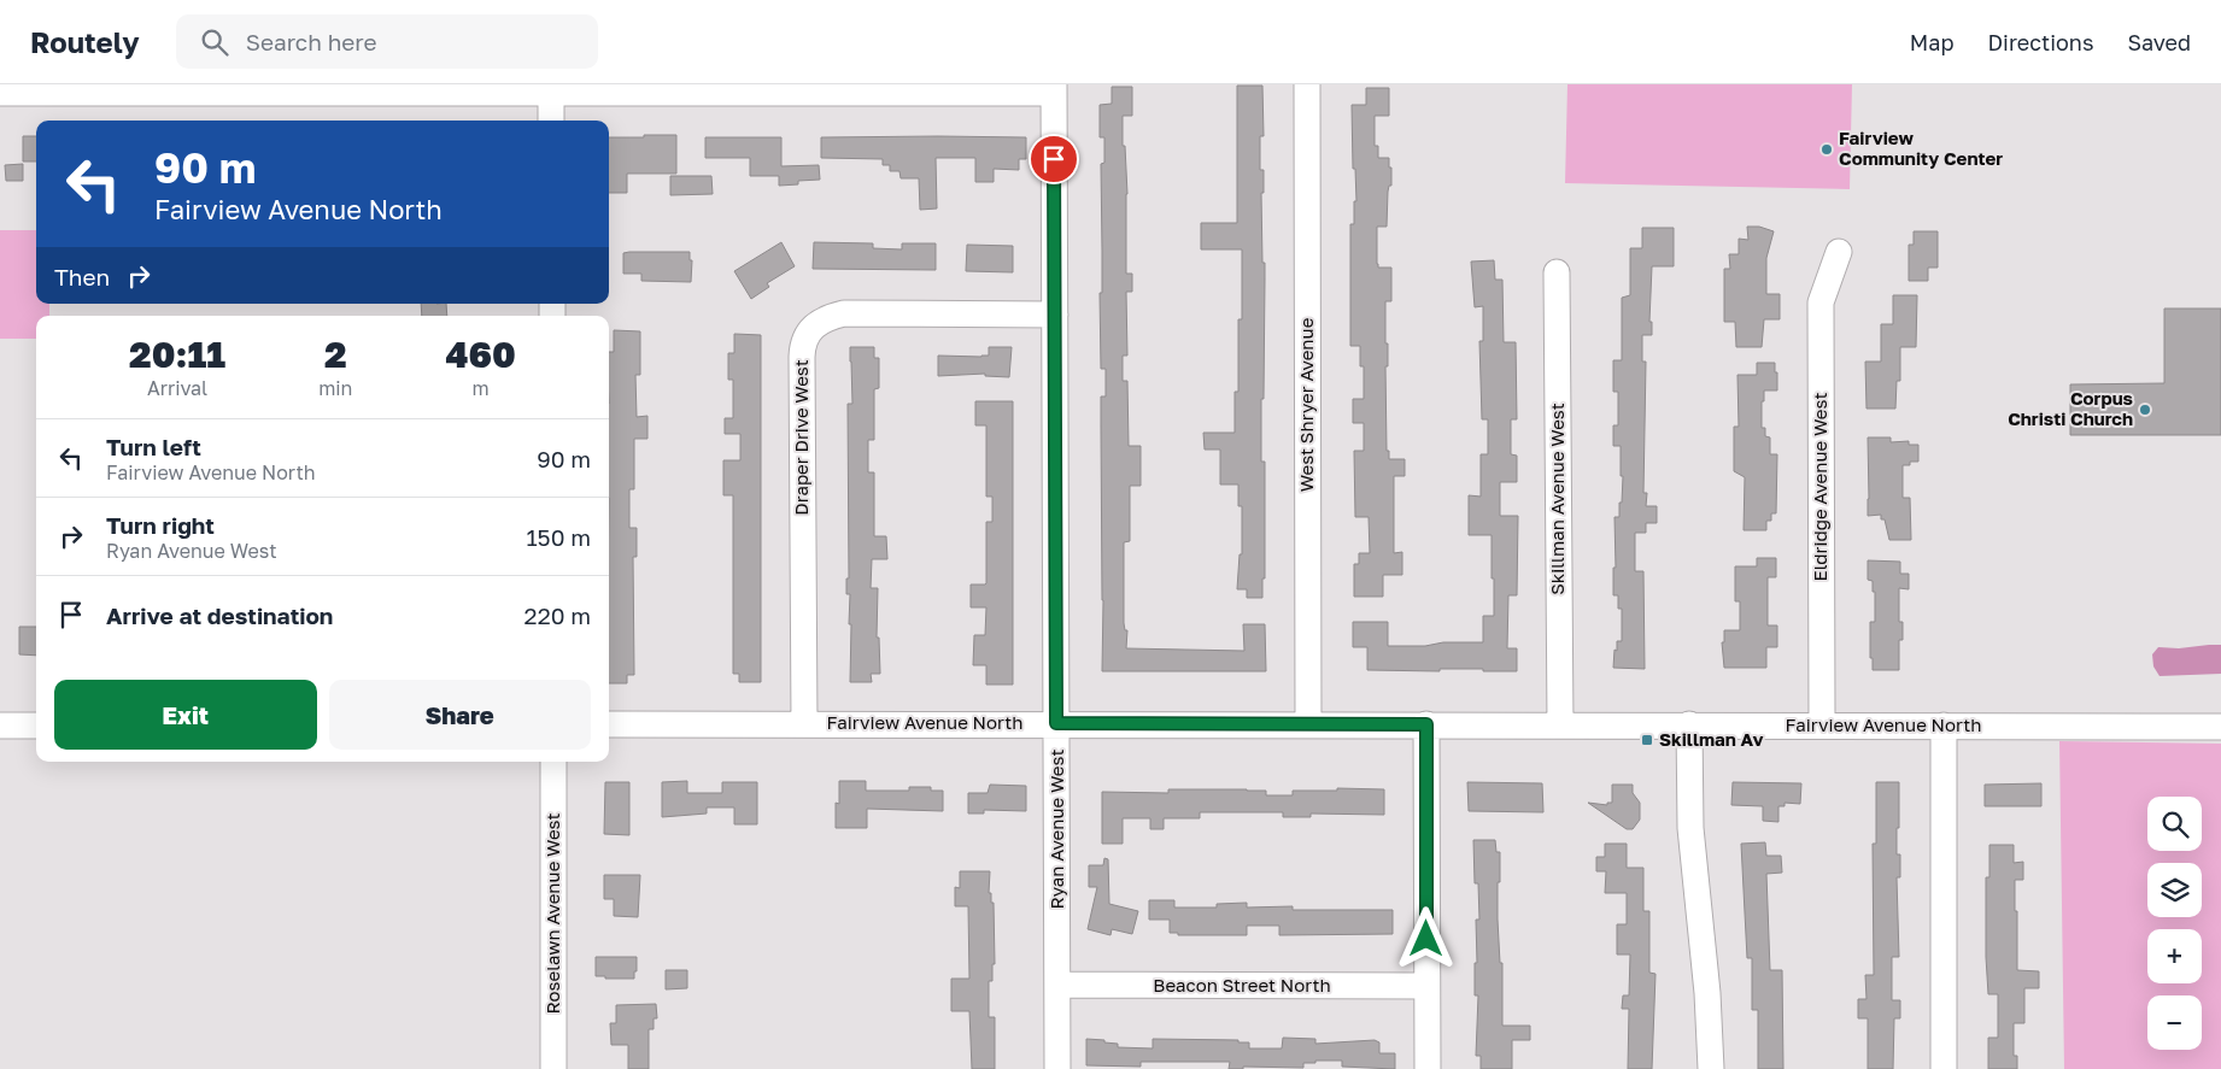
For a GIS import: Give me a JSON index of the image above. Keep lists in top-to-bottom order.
{
  "streets": {
    "street": [
      "West Shryer Avenue",
      "Draper Drive West",
      "Eldridge Avenue West",
      "Skillman Avenue West",
      "Fairview Avenue North",
      "Ryan Avenue West",
      "Roselawn Avenue West",
      "Beacon Street North"
    ]
  },
  "crossings": [
    ["West Shryer Avenue", "Fairview Avenue North"],
    ["Draper Drive West", "Fairview Avenue North"],
    ["Draper Drive West", "Ryan Avenue West"],
    ["Eldridge Avenue West", "Fairview Avenue North"],
    ["Skillman Avenue West", "Fairview Avenue North"],
    ["Fairview Avenue North", "Ryan Avenue West"],
    ["Ryan Avenue West", "Beacon Street North"]
  ],
  "places": {
    "other": ["Fairview Community Center", "Corpus Christi Church"],
    "transit": ["Skillman Av"]
  },
  "page": {
    "header": "Routely",
    "search": "Search here",
    "nav": ["Map", "Directions", "Saved"],
    "turn": ["90 m", "Fairview Avenue North"],
    "then": "Then",
    "eta": [
      "20:11",
      "Arrival",
      "2",
      "min",
      "460",
      "m"
    ],
    "list": [
      {
        "name": "Turn left",
        "note": "Fairview Avenue North",
        "value": "90 m"
      },
      {
        "name": "Turn right",
        "note": "Ryan Avenue West",
        "value": "150 m"
      },
      {
        "name": "Arrive at destination",
        "value": "220 m"
      }
    ],
    "buttons": ["Exit", "Share"],
    "map_buttons": ["+", "−"]
  }
}
